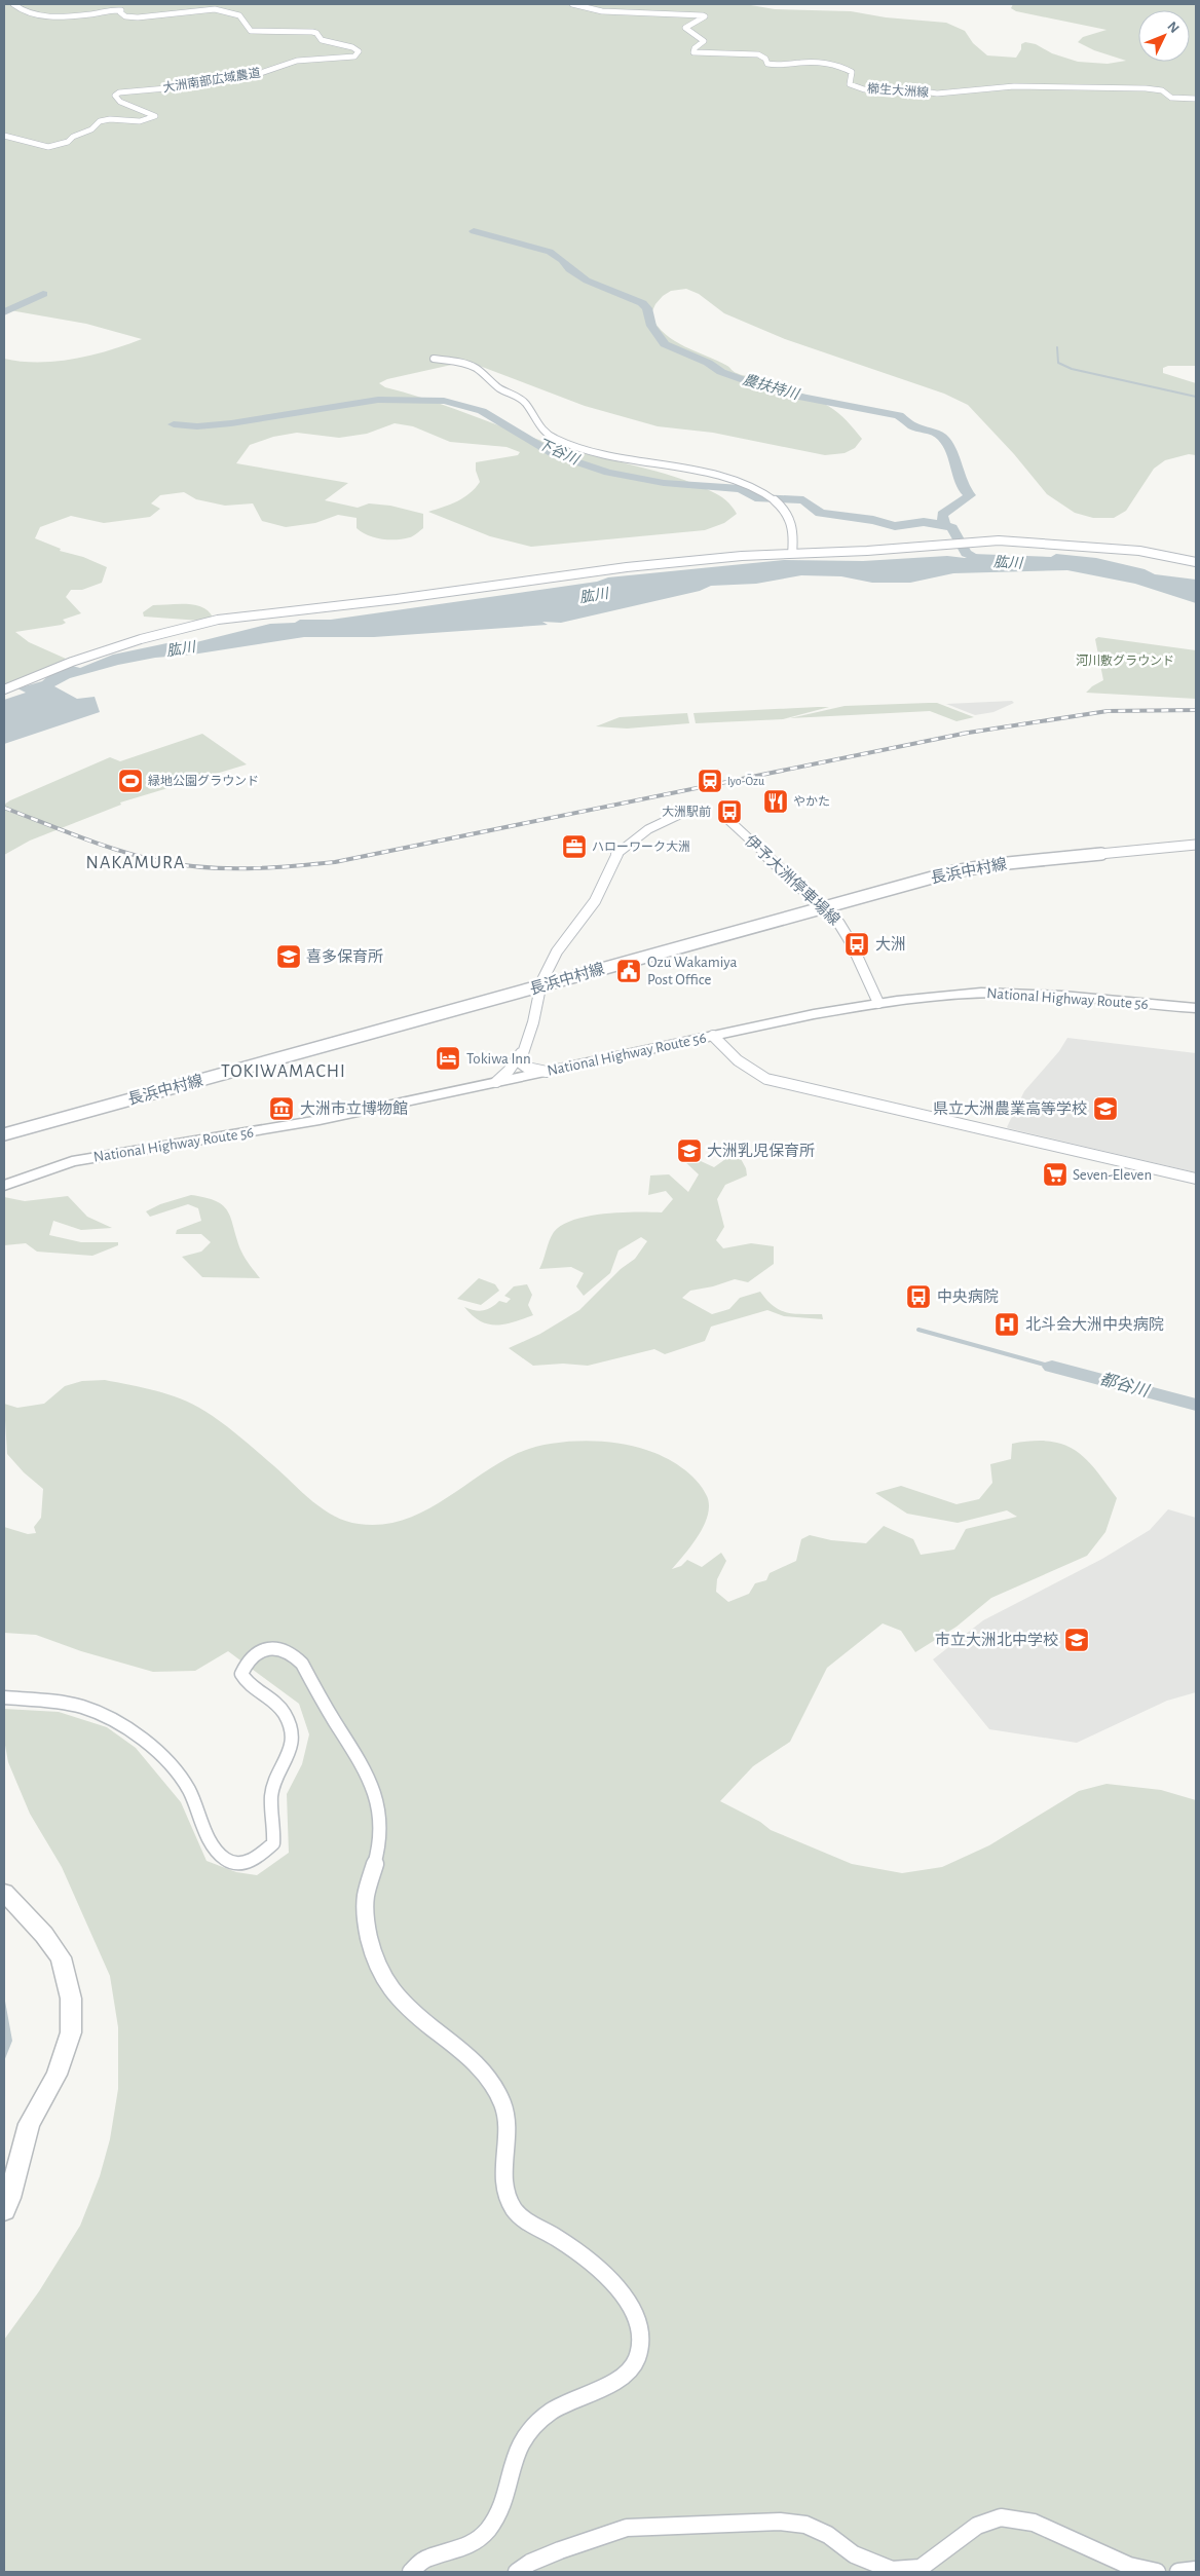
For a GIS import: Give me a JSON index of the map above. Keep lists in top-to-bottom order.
{
  "streets": {
    "highway": ["National Highway Route 56"],
    "main road": ["長浜中村線"],
    "street": ["大洲南部広域農道", "櫛生大洲線", "伊予大洲停車場線"]
  },
  "crossings": [
    ["長浜中村線", "伊予大洲停車場線"],
    ["伊予大洲停車場線", "National Highway Route 56"]
  ],
  "districts": ["NAKAMURA", "TOKIWAMACHI"],
  "water": [
    "農扶持川",
    "下谷川",
    "肱川",
    "都谷川"
  ],
  "parks": ["河川敷グラウンド"],
  "places": {
    "sports": ["緑地公園グラウンド"],
    "station": ["Iyo-Ōzu"],
    "restaurant": ["やかた"],
    "bus stop": ["大洲駅前", "大洲", "中央病院"],
    "office": ["ハローワーク大洲"],
    "school or university": [
      "喜多保育所",
      "県立大洲農業高等学校",
      "大洲乳児保育所",
      "市立大洲北中学校"
    ],
    "public building": ["Ozu Wakamiya Post Office"],
    "hotel": ["Tokiwa Inn"],
    "museum": ["大洲市立博物館"],
    "supermarket": ["Seven-Eleven"],
    "hospital": ["北斗会大洲中央病院"]
  },
  "north": "top right"
}
